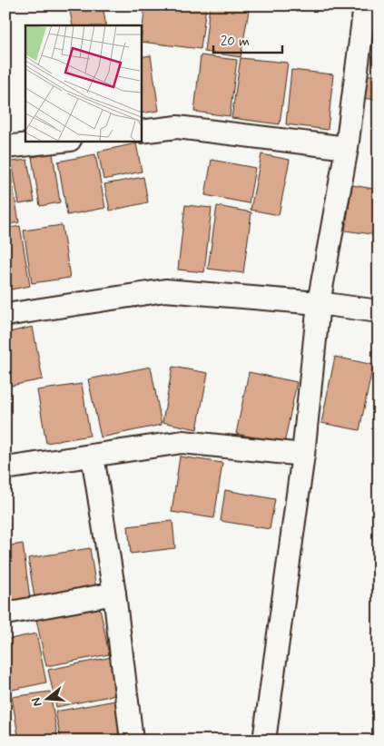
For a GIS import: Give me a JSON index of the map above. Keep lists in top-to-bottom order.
{
  "scale_bar": "20 m",
  "north": "left"
}
